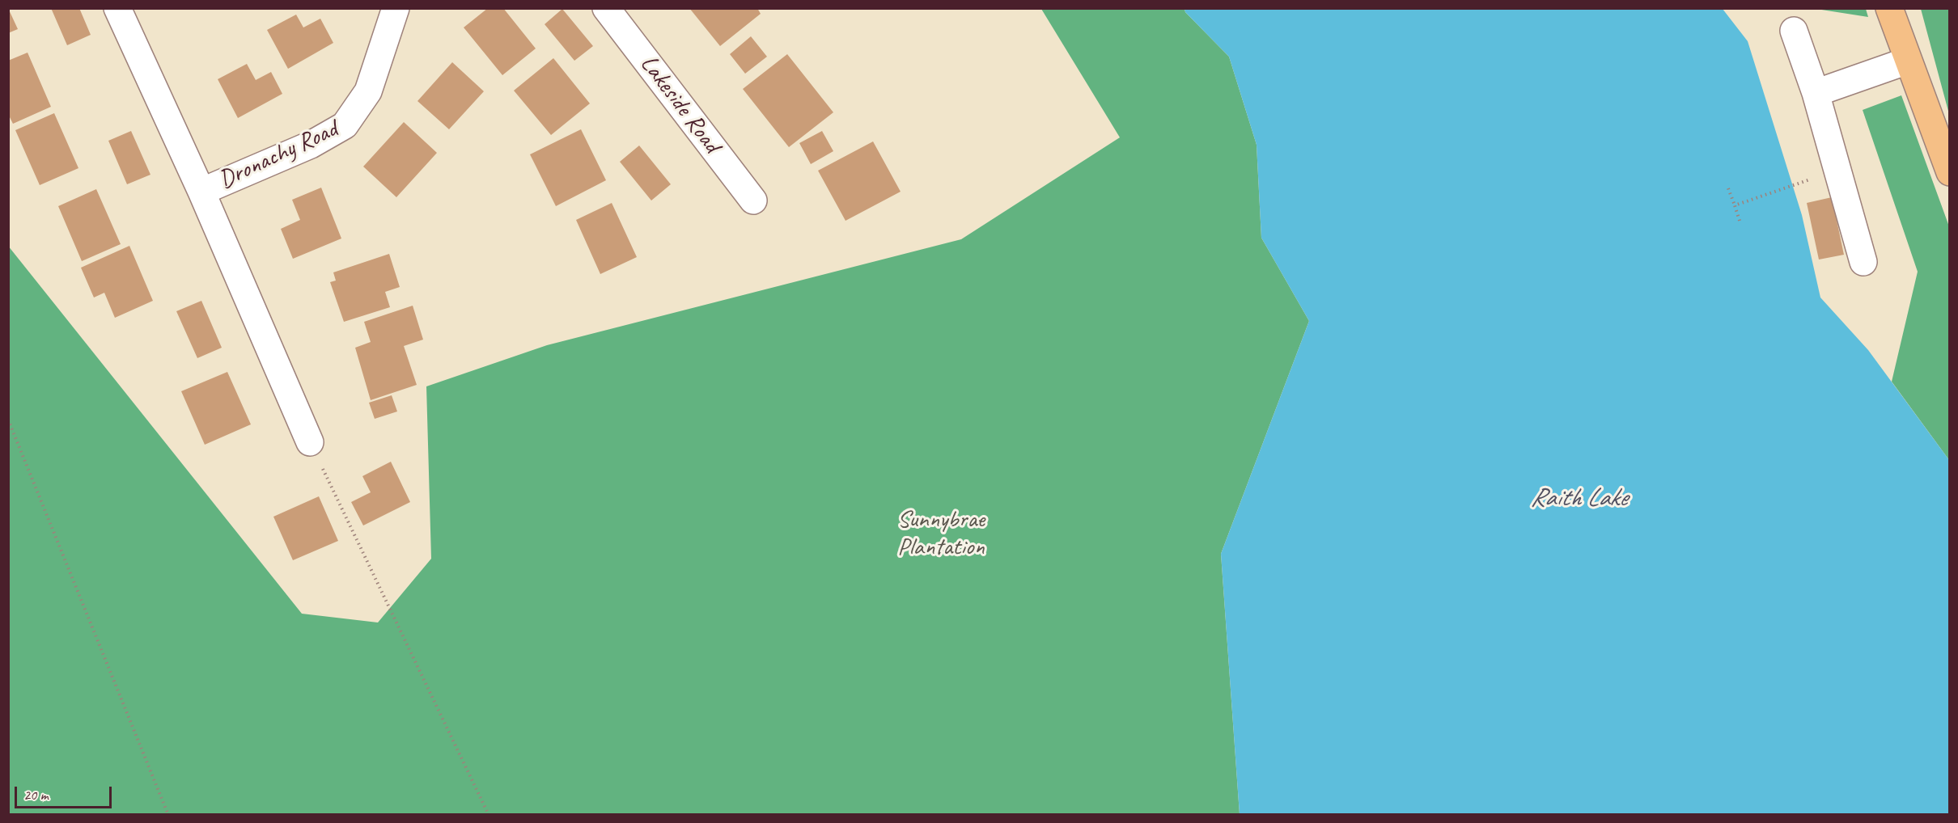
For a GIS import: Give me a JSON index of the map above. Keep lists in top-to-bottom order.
{
  "streets": {
    "street": ["Lakeside Road", "Dronachy Road"]
  },
  "water": ["Raith Lake"],
  "parks": ["Sunnybrae Plantation"],
  "scale_bar": "20 m"
}
